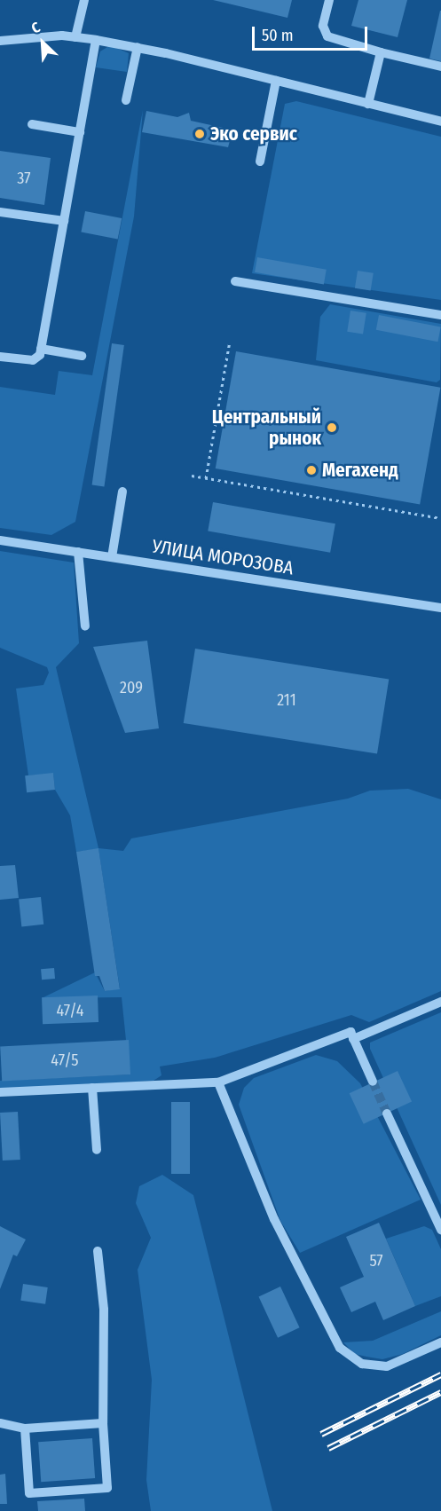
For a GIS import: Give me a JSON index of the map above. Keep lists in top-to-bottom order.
{
  "streets": {
    "street": ["УЛИЦА МОРОЗОВА"]
  },
  "places": ["Эко сервис", "Центральный рынок", "Мегахенд"],
  "house_numbers": [
    "37",
    "209",
    "211",
    "47/4",
    "47/5",
    "57"
  ],
  "scale_bar": "50 m",
  "north": "top left"
}
